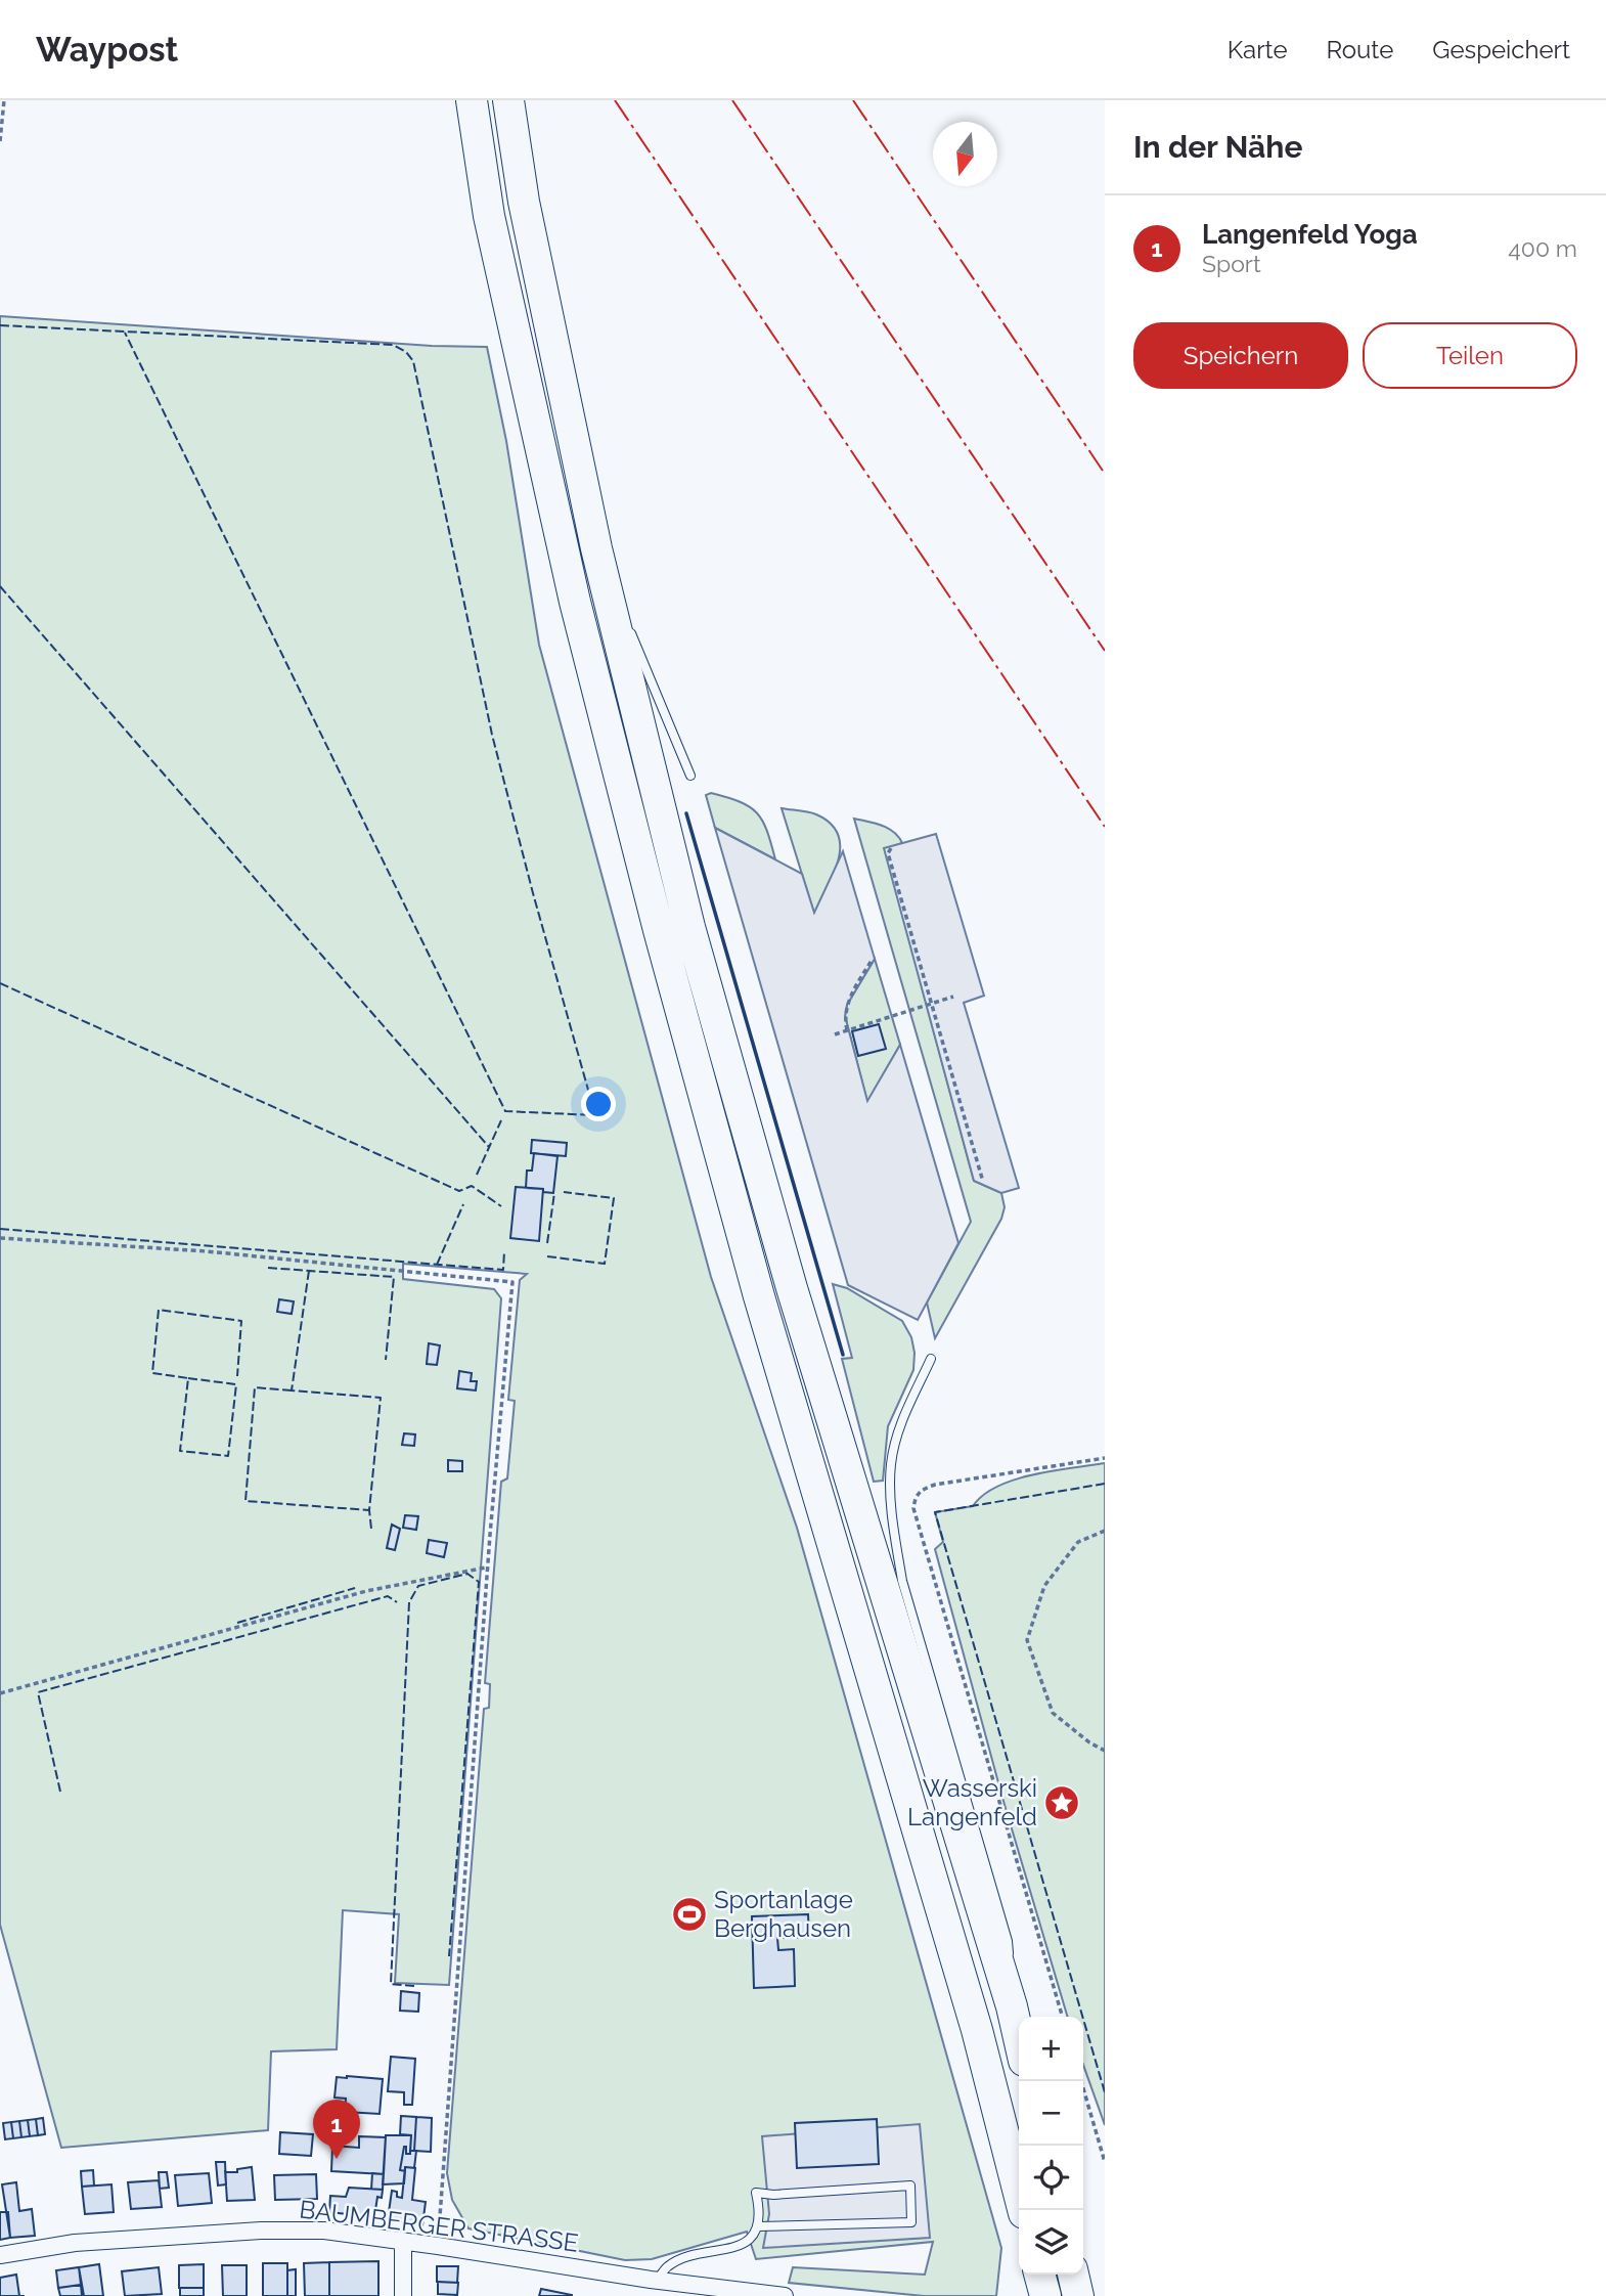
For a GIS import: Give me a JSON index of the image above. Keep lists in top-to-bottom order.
{
  "streets": {
    "street": ["BAUMBERGER STRASSE"]
  },
  "places": {
    "place": ["Wasserski Langenfeld"],
    "sports": ["Sportanlage Berghausen"]
  },
  "north": "bottom",
  "page": {
    "header": "Waypost",
    "nav": ["Karte", "Route", "Gespeichert"],
    "heading": "In der Nähe",
    "list": [
      {
        "mark": "1",
        "name": "Langenfeld Yoga",
        "note": "Sport",
        "value": "400 m"
      }
    ],
    "buttons": ["Speichern", "Teilen"],
    "map_buttons": ["+", "−"],
    "pins": "1"
  }
}
